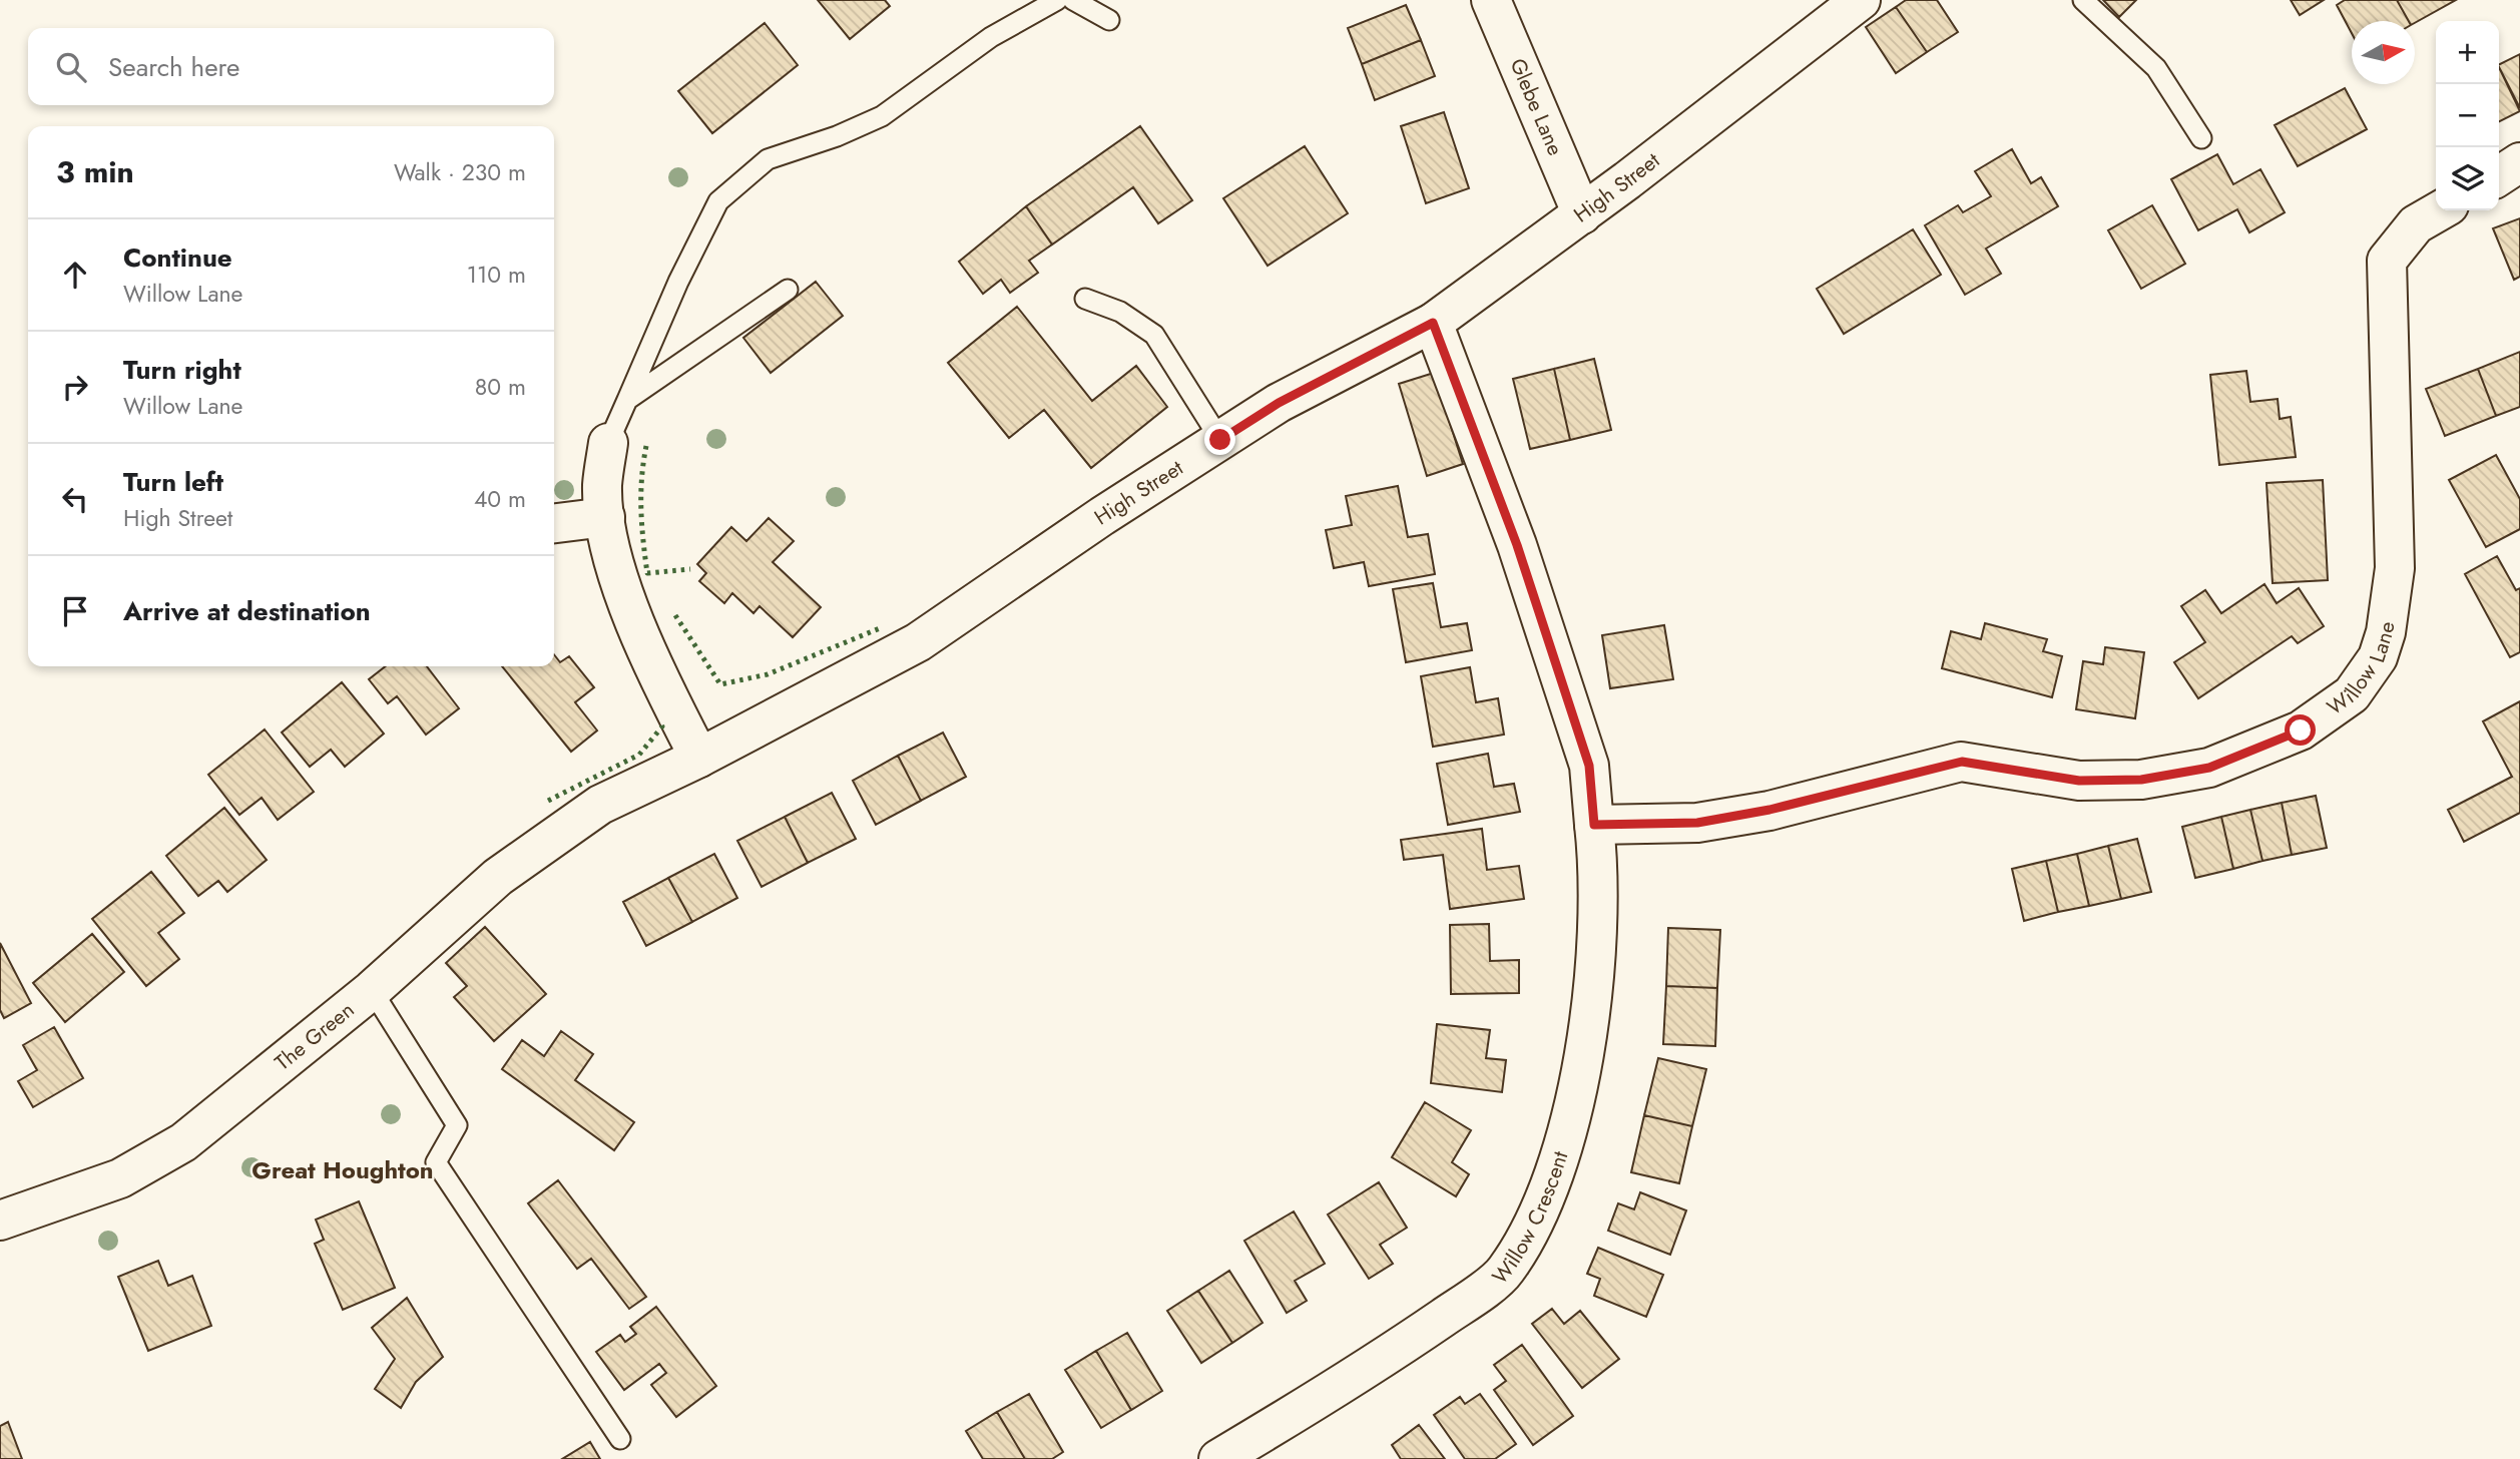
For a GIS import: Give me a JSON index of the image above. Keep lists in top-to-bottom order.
{
  "streets": {
    "street": [
      "Glebe Lane",
      "High Street",
      "Willow Lane",
      "The Green",
      "Willow Crescent"
    ]
  },
  "crossings": [
    ["Glebe Lane", "High Street"],
    ["High Street", "The Green"],
    ["Willow Lane", "Willow Crescent"]
  ],
  "districts": ["Great Houghton"],
  "north": "right",
  "page": {
    "map_buttons": ["+", "−"],
    "search": "Search here",
    "heading": ["3 min", "Walk · 230 m"],
    "list": [
      ["Continue", "Willow Lane", "110 m"],
      ["Turn right", "Willow Lane", "80 m"],
      ["Turn left", "High Street", "40 m"],
      "Arrive at destination"
    ]
  }
}
